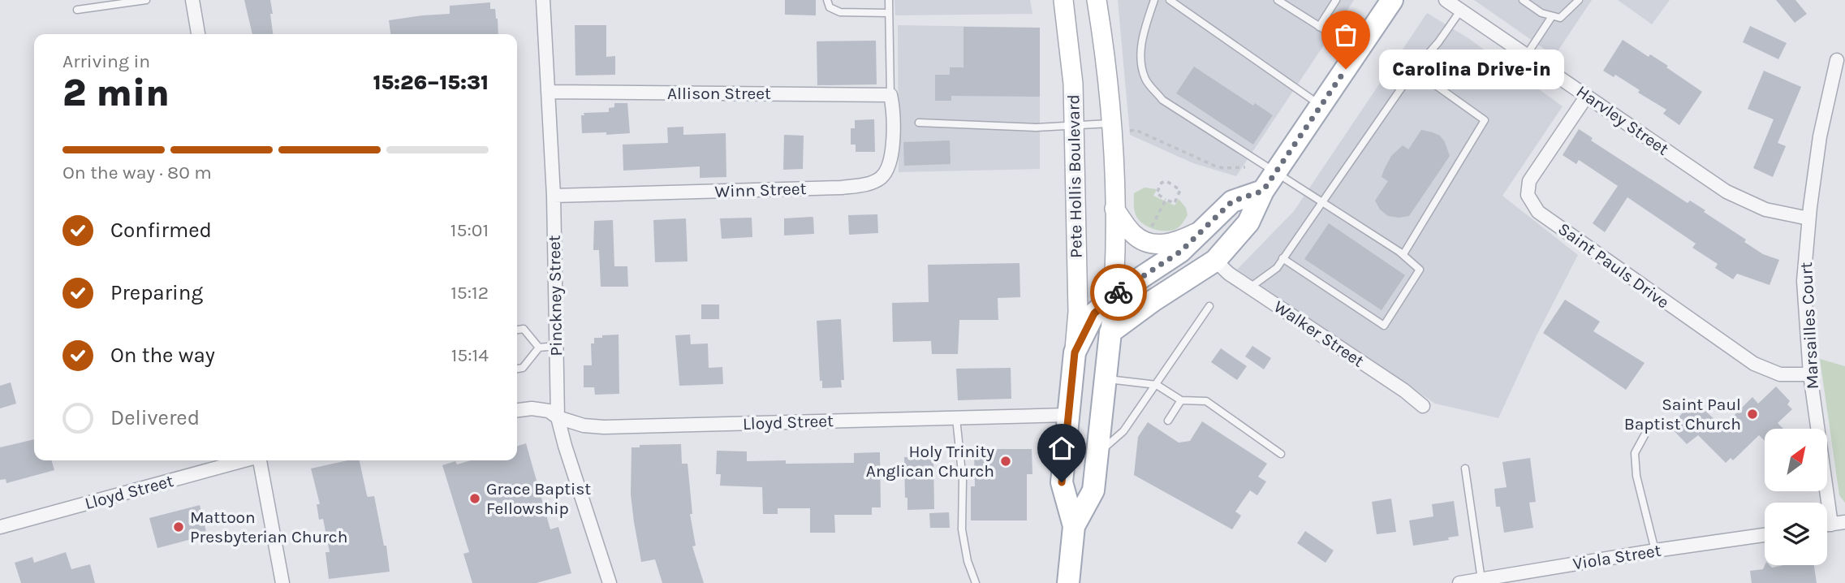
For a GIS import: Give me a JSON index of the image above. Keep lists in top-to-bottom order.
{
  "streets": {
    "main road": ["Pete Hollis Boulevard"],
    "street": [
      "Allison Street",
      "Harvley Street",
      "Winn Street",
      "Saint Pauls Drive",
      "Pinckney Street",
      "Marsailles Court",
      "Walker Street",
      "Lloyd Street",
      "Viola Street"
    ]
  },
  "crossings": [
    ["Allison Street", "Winn Street"],
    ["Allison Street", "Pinckney Street"],
    ["Harvley Street", "Saint Pauls Drive"],
    ["Harvley Street", "Marsailles Court"],
    ["Winn Street", "Pinckney Street"],
    ["Saint Pauls Drive", "Marsailles Court"],
    ["Pinckney Street", "Lloyd Street"]
  ],
  "places": [
    "Carolina Drive-in",
    "Saint Paul Baptist Church",
    "Holy Trinity Anglican Church",
    "Grace Baptist Fellowship",
    "Mattoon Presbyterian Church"
  ],
  "north": "top right",
  "page": {
    "heading": ["2 min", "Arriving in", "15:26–15:31"],
    "bubble": "Carolina Drive-in",
    "bar": "On the way · 80 m",
    "list": [
      ["Confirmed", "15:01"],
      ["Preparing", "15:12"],
      ["On the way", "15:14"],
      "Delivered"
    ]
  }
}
